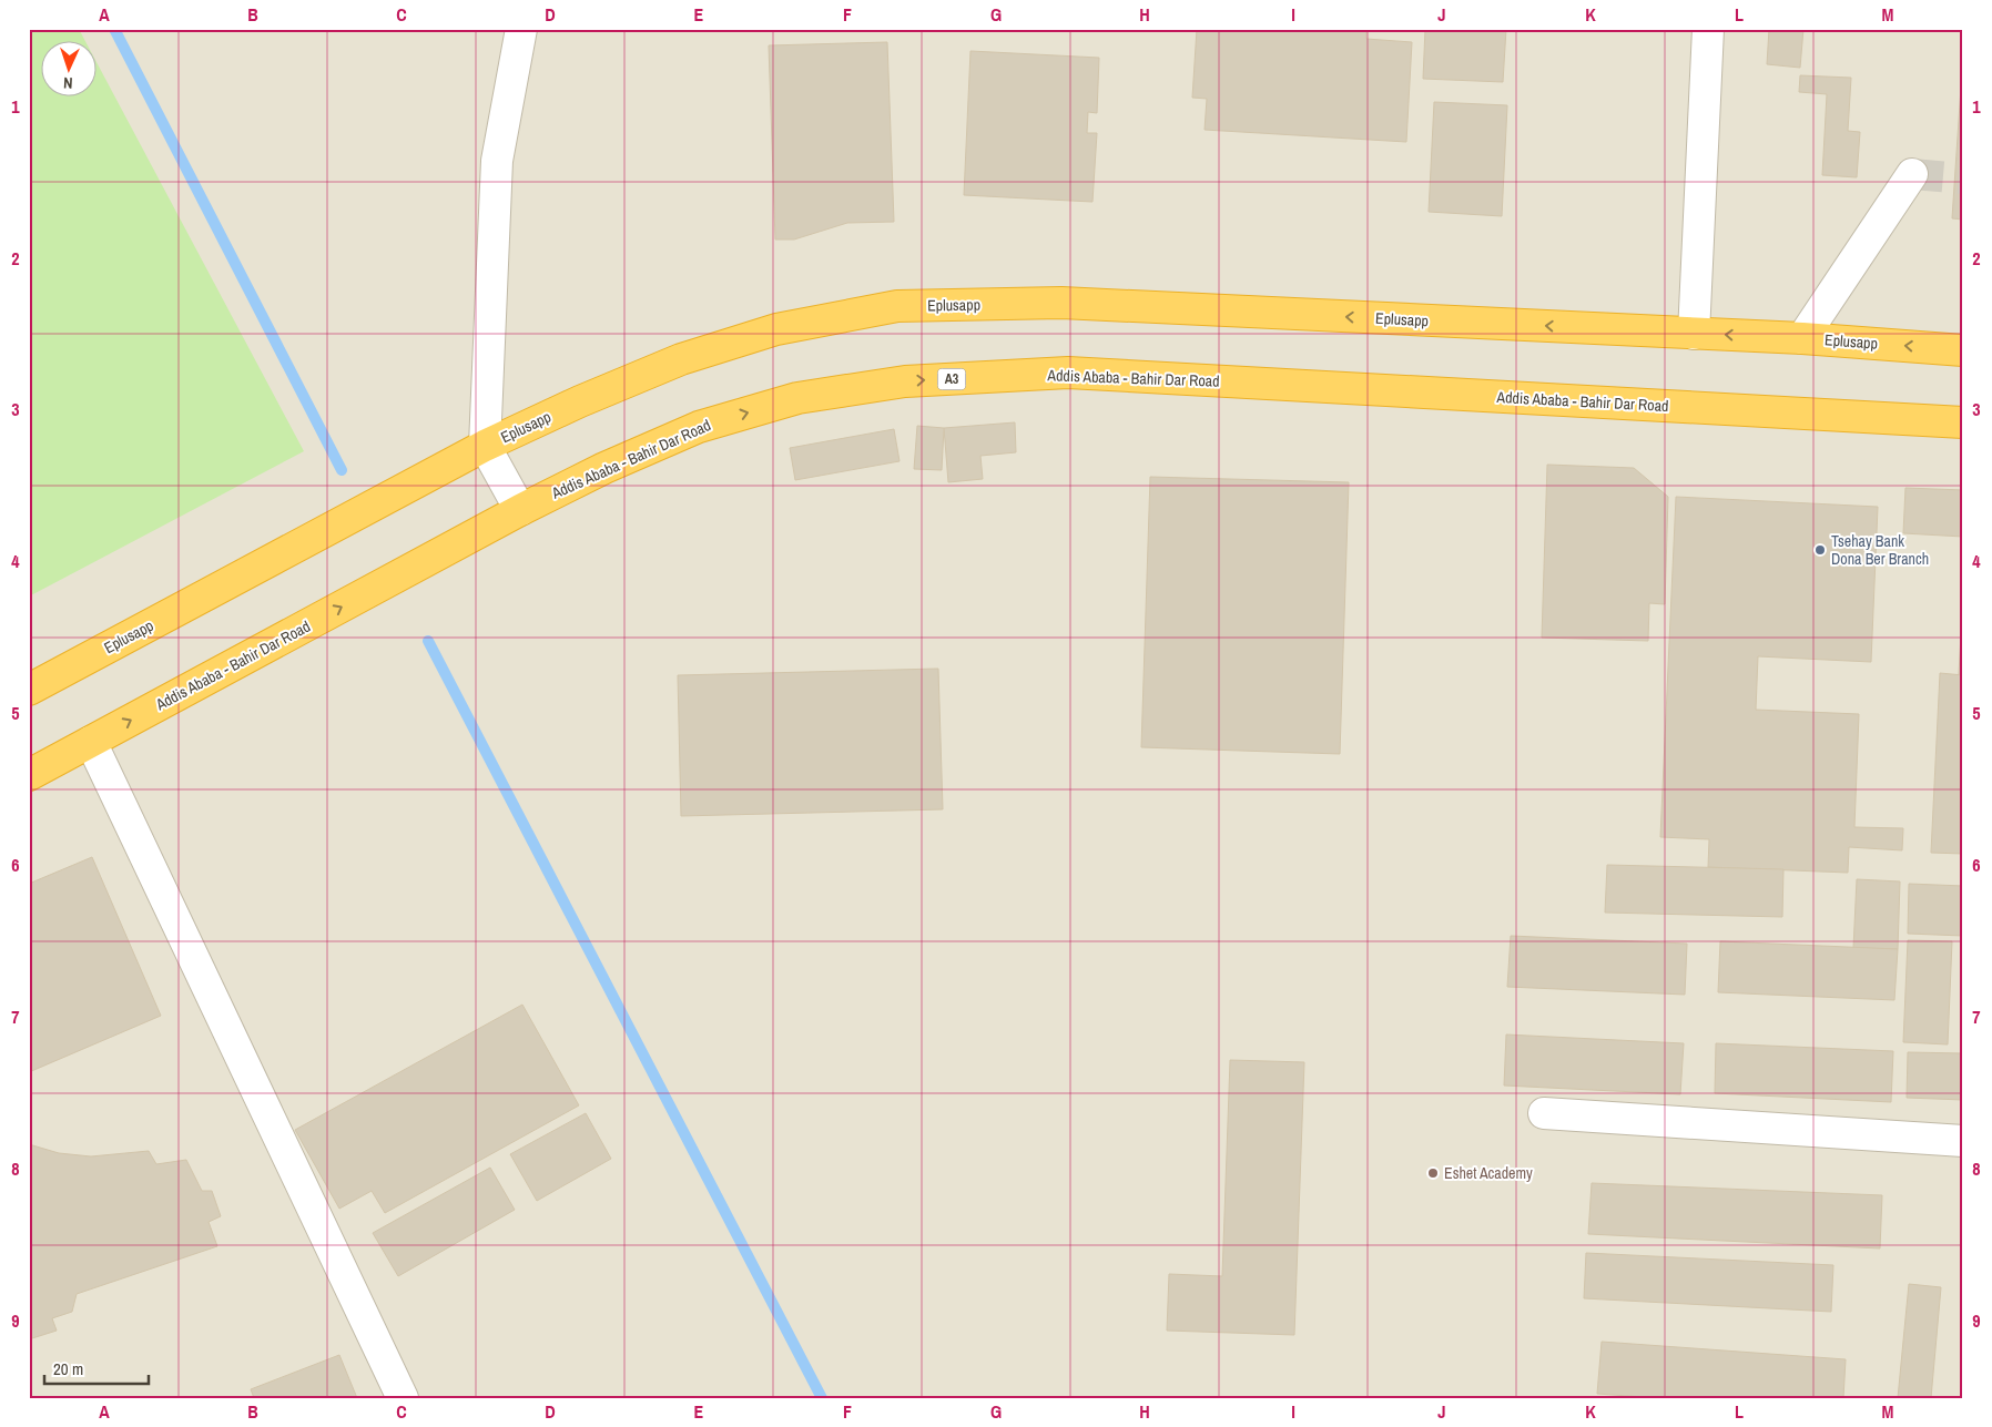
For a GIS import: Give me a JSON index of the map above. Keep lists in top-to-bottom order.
{
  "streets": {
    "highway": ["Eplusapp", "Addis Ababa - Bahir Dar Road", "A3"]
  },
  "one_way": ["Eplusapp", "Addis Ababa - Bahir Dar Road"],
  "places": ["Tsehay Bank Dona Ber Branch", "Eshet Academy"],
  "scale_bar": "20 m",
  "north": "bottom",
  "grid": {
    "columns": [
      "A",
      "B",
      "C",
      "D",
      "E",
      "F",
      "G",
      "H",
      "I",
      "J",
      "K",
      "L",
      "M"
    ],
    "rows": [
      "1",
      "2",
      "3",
      "4",
      "5",
      "6",
      "7",
      "8",
      "9"
    ]
  }
}
